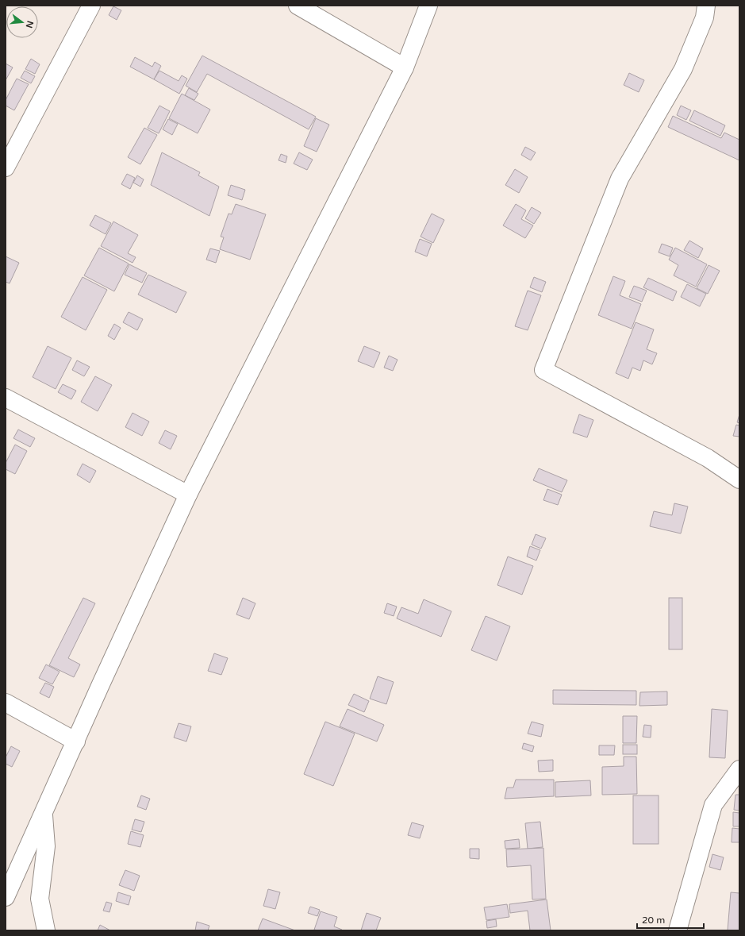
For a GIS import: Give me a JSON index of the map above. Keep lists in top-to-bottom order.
{
  "scale_bar": "20 m",
  "north": "right"
}
